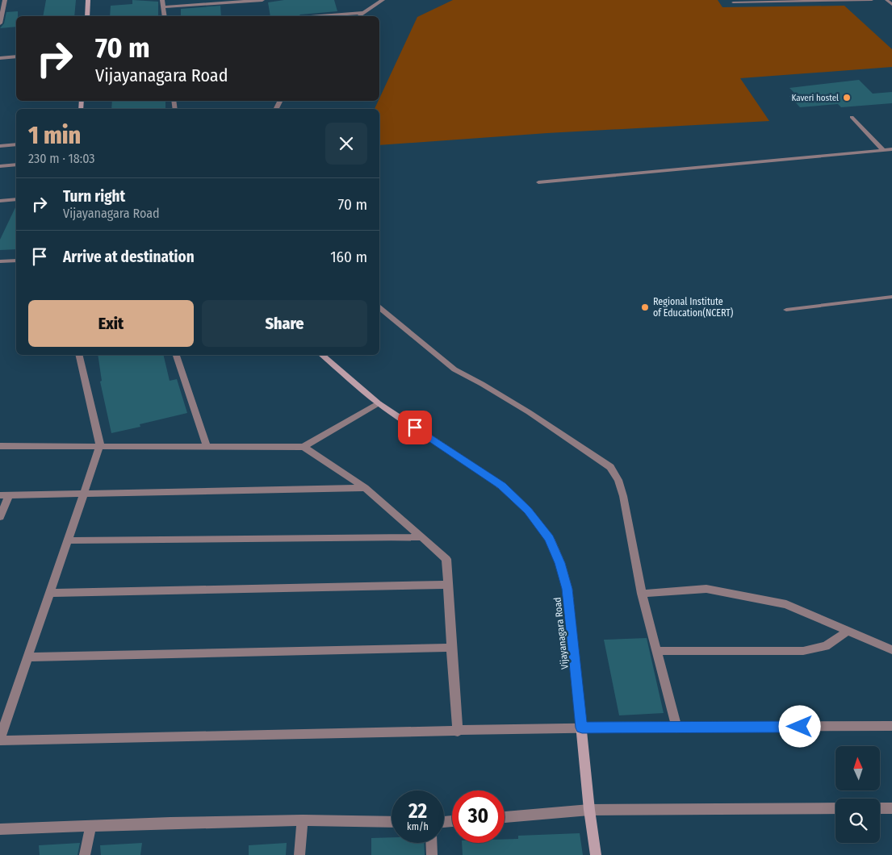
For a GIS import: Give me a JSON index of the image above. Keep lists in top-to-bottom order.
{
  "streets": {
    "street": ["Vijayanagara Road"]
  },
  "places": ["Kaveri hostel", "Regional Institute of Education(NCERT)"],
  "north": "top",
  "page": {
    "turn": ["70 m", "Vijayanagara Road"],
    "heading": ["1 min", "230 m · 18:03"],
    "list": [
      {
        "name": "Turn right",
        "note": "Vijayanagara Road",
        "value": "70 m"
      },
      {
        "name": "Arrive at destination",
        "value": "160 m"
      }
    ],
    "buttons": ["Exit", "Share"],
    "speed": "22 km/h",
    "limit": "30"
  }
}
